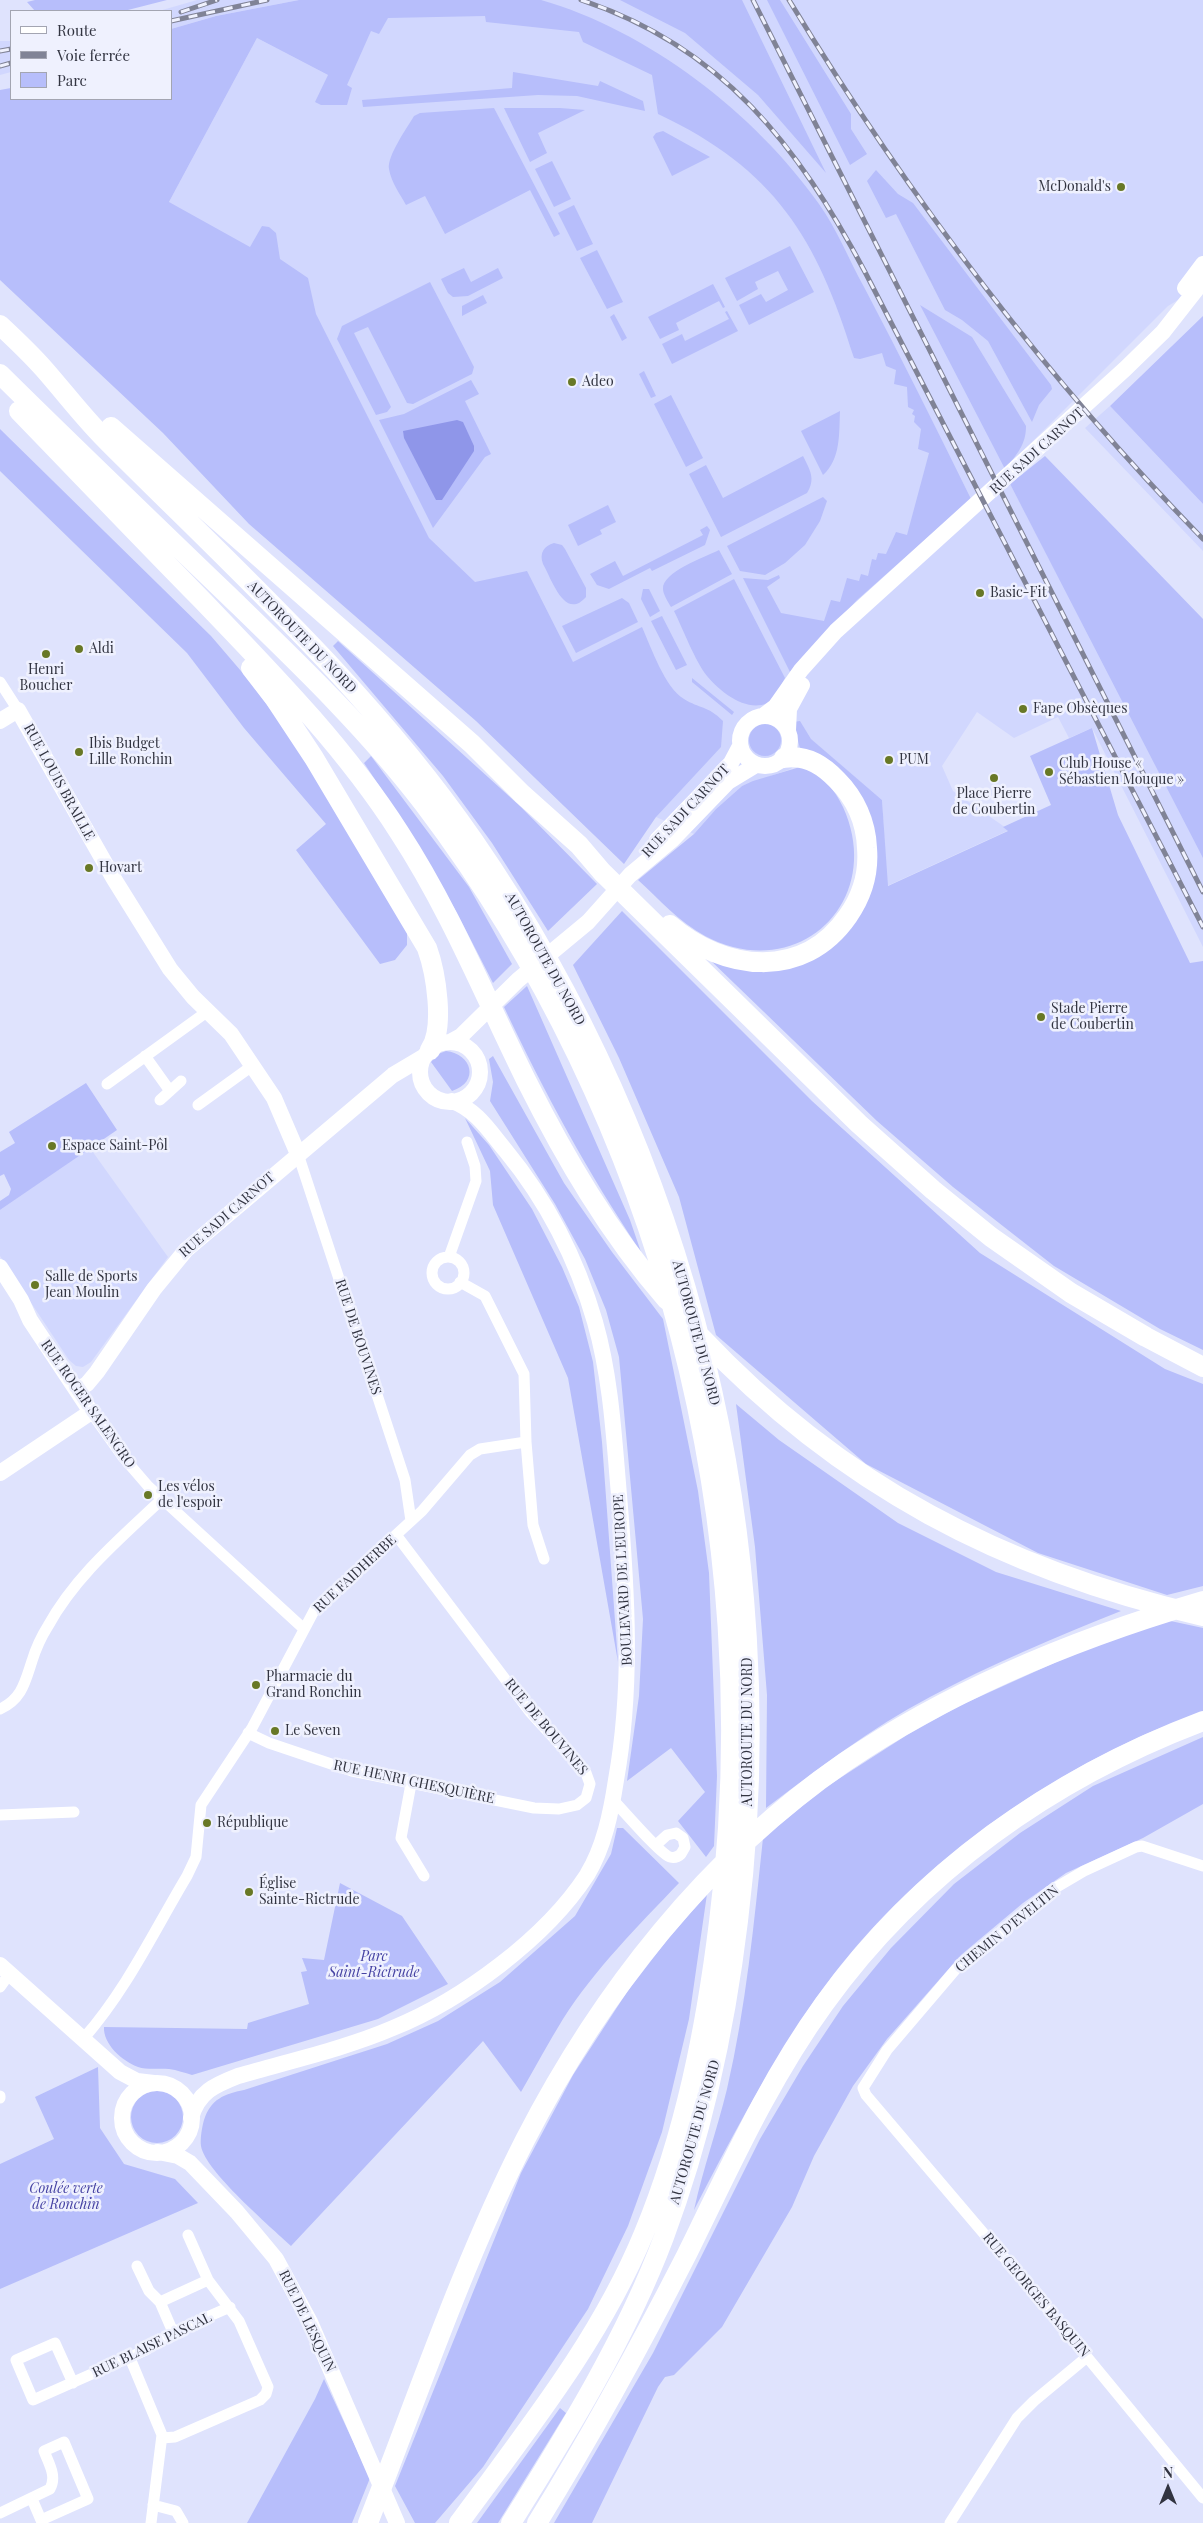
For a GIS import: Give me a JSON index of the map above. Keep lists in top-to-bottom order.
{
  "streets": {
    "highway": ["AUTOROUTE DU NORD"],
    "street": [
      "RUE SADI CARNOT",
      "RUE LOUIS BRAILLE",
      "RUE DE BOUVINES",
      "RUE ROGER SALENGRO",
      "RUE FAIDHERBE",
      "BOULEVARD DE L'EUROPE",
      "RUE HENRI GHESQUIÈRE",
      "CHEMIN D'EVELTIN",
      "RUE GEORGES BASQUIN",
      "RUE DE LESQUIN",
      "RUE BLAISE PASCAL"
    ]
  },
  "crossings": [
    ["RUE SADI CARNOT", "RUE LOUIS BRAILLE"],
    ["RUE SADI CARNOT", "RUE DE BOUVINES"],
    ["RUE SADI CARNOT", "RUE ROGER SALENGRO"],
    ["RUE SADI CARNOT", "BOULEVARD DE L'EUROPE"],
    ["RUE LOUIS BRAILLE", "RUE DE BOUVINES"],
    ["RUE DE BOUVINES", "RUE FAIDHERBE"],
    ["RUE DE BOUVINES", "RUE HENRI GHESQUIÈRE"],
    ["RUE ROGER SALENGRO", "RUE FAIDHERBE"],
    ["RUE FAIDHERBE", "RUE HENRI GHESQUIÈRE"],
    ["CHEMIN D'EVELTIN", "RUE GEORGES BASQUIN"]
  ],
  "parks": ["Parc Saint-Rictrude", "Coulée verte de Ronchin"],
  "places": [
    "McDonald's",
    "Adeo",
    "Basic-Fit",
    "Aldi",
    "Henri Boucher",
    "Fape Obsèques",
    "Ibis Budget Lille Ronchin",
    "PUM",
    "Club House « Sébastien Mouque »",
    "Place Pierre de Coubertin",
    "Hovart",
    "Stade Pierre de Coubertin",
    "Espace Saint-Pôl",
    "Salle de Sports Jean Moulin",
    "Les vélos de l'espoir",
    "Pharmacie du Grand Ronchin",
    "Le Seven",
    "République",
    "Église Sainte-Rictrude"
  ],
  "legend": ["Route", "Voie ferrée", "Parc"],
  "north": "top"
}
